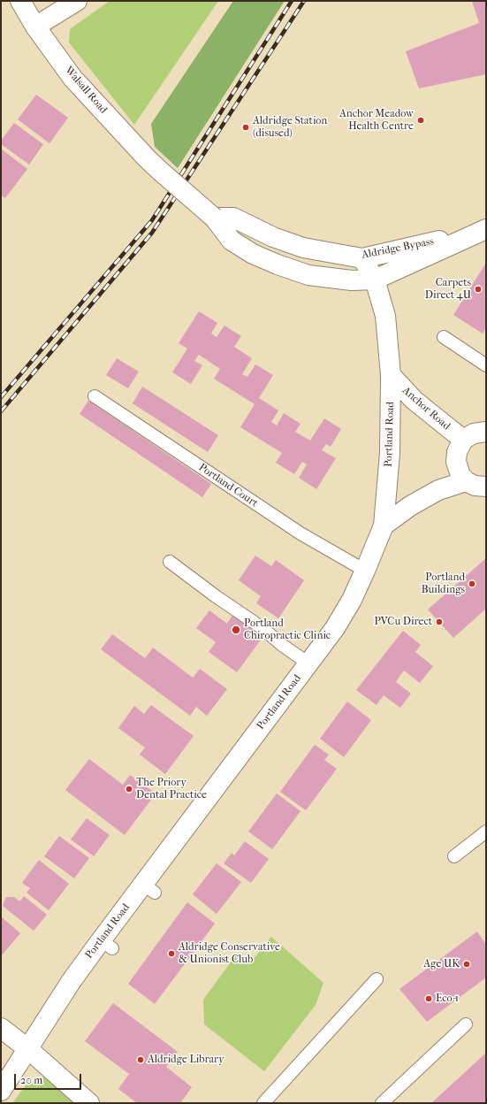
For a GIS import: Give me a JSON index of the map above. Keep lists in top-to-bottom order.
{
  "streets": {
    "street": [
      "Walsall Road",
      "Aldridge Bypass",
      "Anchor Road",
      "Portland Road"
    ],
    "lane": ["Portland Court"]
  },
  "crossings": [
    ["Walsall Road", "Aldridge Bypass"],
    ["Aldridge Bypass", "Portland Road"],
    ["Anchor Road", "Portland Road"],
    ["Portland Road", "Portland Court"]
  ],
  "places": [
    "Anchor Meadow Health Centre",
    "Aldridge Station (disused)",
    "Carpets Direct 4U",
    "Portland Buildings",
    "PVCu Direct",
    "Portland Chiropractic Clinic",
    "The Priory Dental Practice",
    "Aldridge Conservative & Unionist Club",
    "Age UK",
    "Eco-1",
    "Aldridge Library"
  ],
  "scale_bar": "20 m"
}
